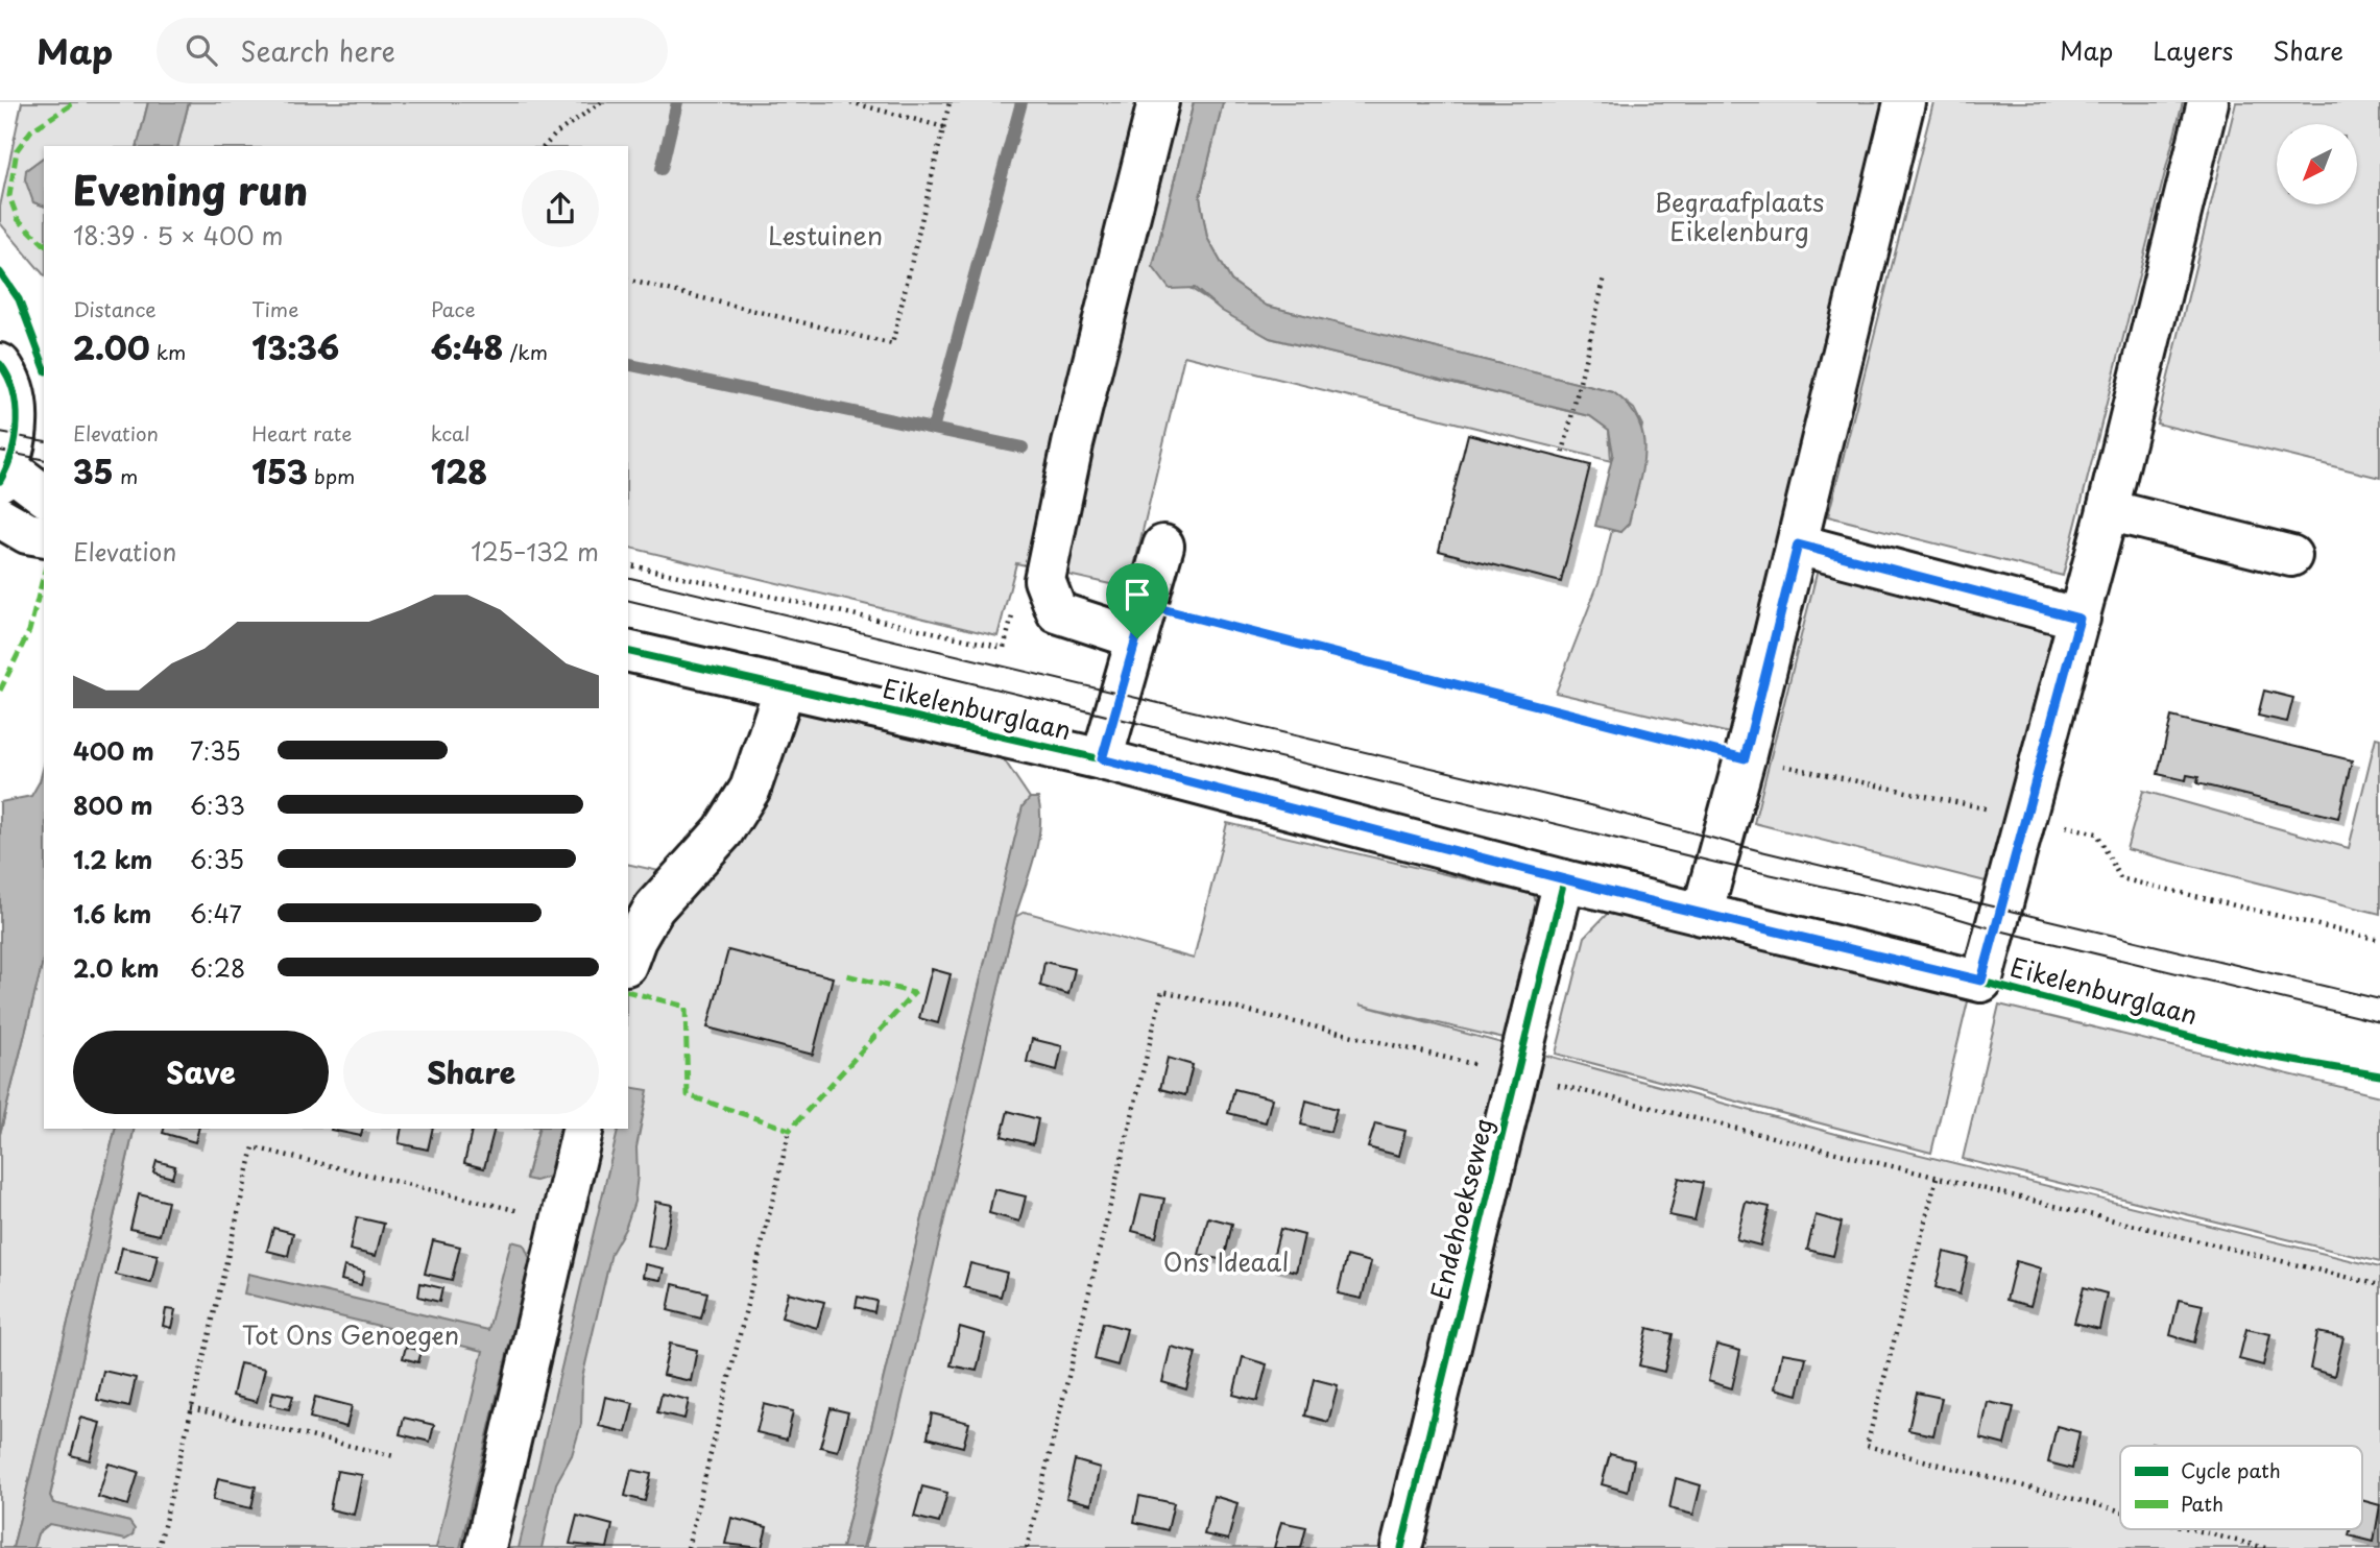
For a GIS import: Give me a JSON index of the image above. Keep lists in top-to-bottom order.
{
  "streets": {
    "street": ["Eikelenburglaan", "Endehoekseweg"]
  },
  "crossings": [
    ["Eikelenburglaan", "Endehoekseweg"]
  ],
  "parks": [
    "Begraafplaats Eikelenburg",
    "Lestuinen",
    "Ons Ideaal",
    "Tot Ons Genoegen"
  ],
  "legend": ["Cycle path", "Path"],
  "north": "bottom left",
  "page": {
    "header": "Map",
    "search": "Search here",
    "nav": ["Map", "Layers", "Share"],
    "heading": ["Evening run", "18:39 · 5 × 400 m"],
    "stats": [
      ["Distance", "2.00 km"],
      ["Time", "13:36"],
      ["Pace", "6:48 /km"],
      ["Elevation", "35 m"],
      ["Heart rate", "153 bpm"],
      ["kcal", "128"]
    ],
    "chart": ["Elevation", "125–132 m"],
    "list": [
      {
        "name": "400 m",
        "note": "7:35"
      },
      {
        "name": "800 m",
        "note": "6:33"
      },
      {
        "name": "1.2 km",
        "note": "6:35"
      },
      {
        "name": "1.6 km",
        "note": "6:47"
      },
      {
        "name": "2.0 km",
        "note": "6:28"
      }
    ],
    "buttons": ["Save", "Share"]
  }
}
